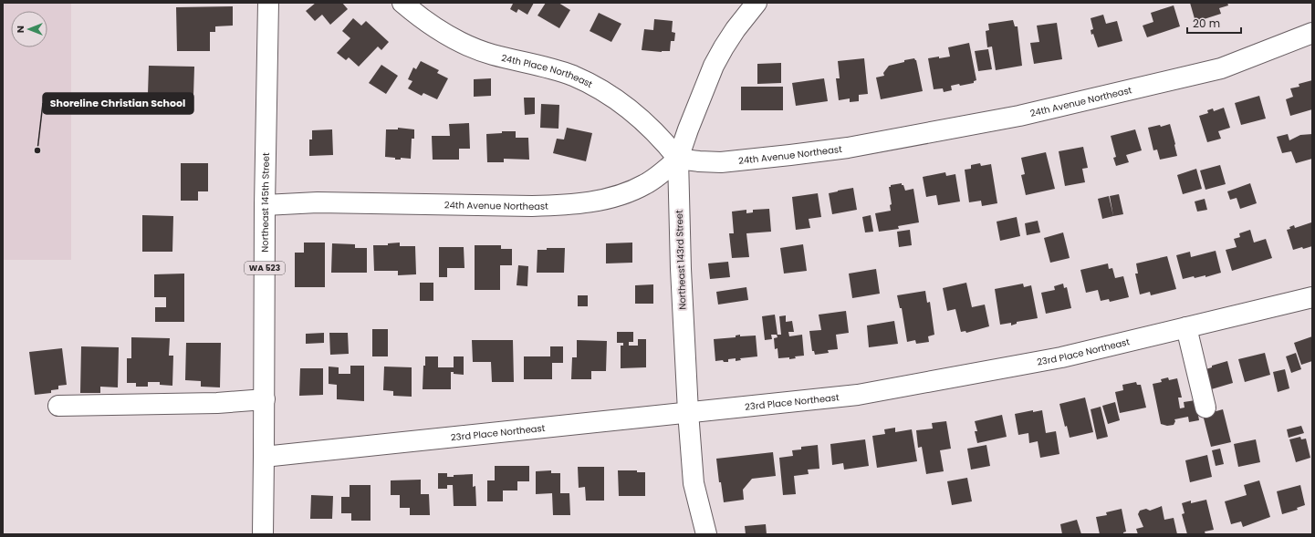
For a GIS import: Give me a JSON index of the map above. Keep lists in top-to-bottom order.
{
  "streets": {
    "street": [
      "24th Place Northeast",
      "24th Avenue Northeast",
      "Northeast 145th Street",
      "Northeast 143rd Street",
      "WA 523",
      "23rd Place Northeast"
    ]
  },
  "crossings": [
    ["24th Place Northeast", "24th Avenue Northeast"],
    ["24th Place Northeast", "Northeast 143rd Street"],
    ["24th Avenue Northeast", "Northeast 145th Street"],
    ["24th Avenue Northeast", "Northeast 143rd Street"],
    ["Northeast 145th Street", "23rd Place Northeast"],
    ["Northeast 143rd Street", "23rd Place Northeast"]
  ],
  "places": ["Shoreline Christian School"],
  "scale_bar": "20 m",
  "north": "left"
}
